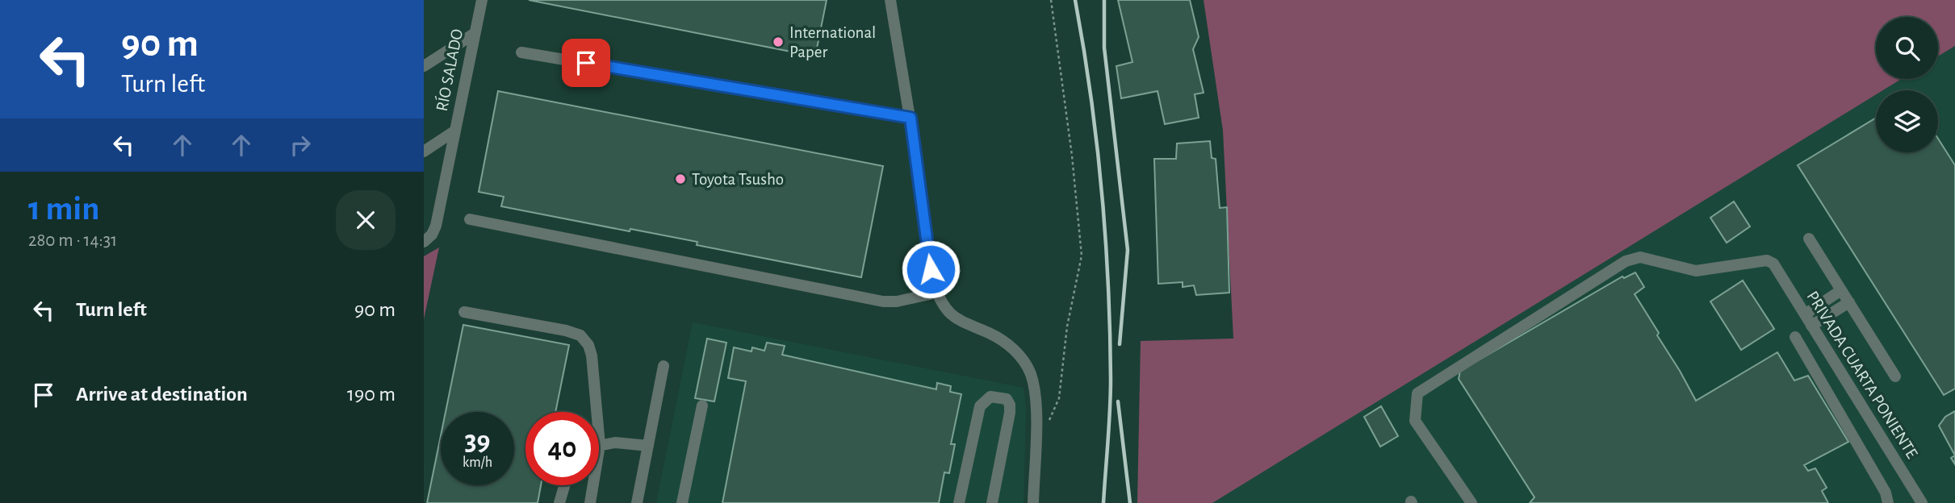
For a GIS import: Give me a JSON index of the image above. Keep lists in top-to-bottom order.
{
  "streets": {
    "street": ["RÍO SALADO", "PRIVADA CUARTA PONIENTE"]
  },
  "places": ["International Paper", "Toyota Tsusho"],
  "page": {
    "turn": ["90 m", "Turn left"],
    "heading": ["1 min", "280 m · 14:31"],
    "list": [
      {
        "name": "Turn left",
        "value": "90 m"
      },
      {
        "name": "Arrive at destination",
        "value": "190 m"
      }
    ],
    "speed": "39 km/h",
    "limit": "40"
  }
}
